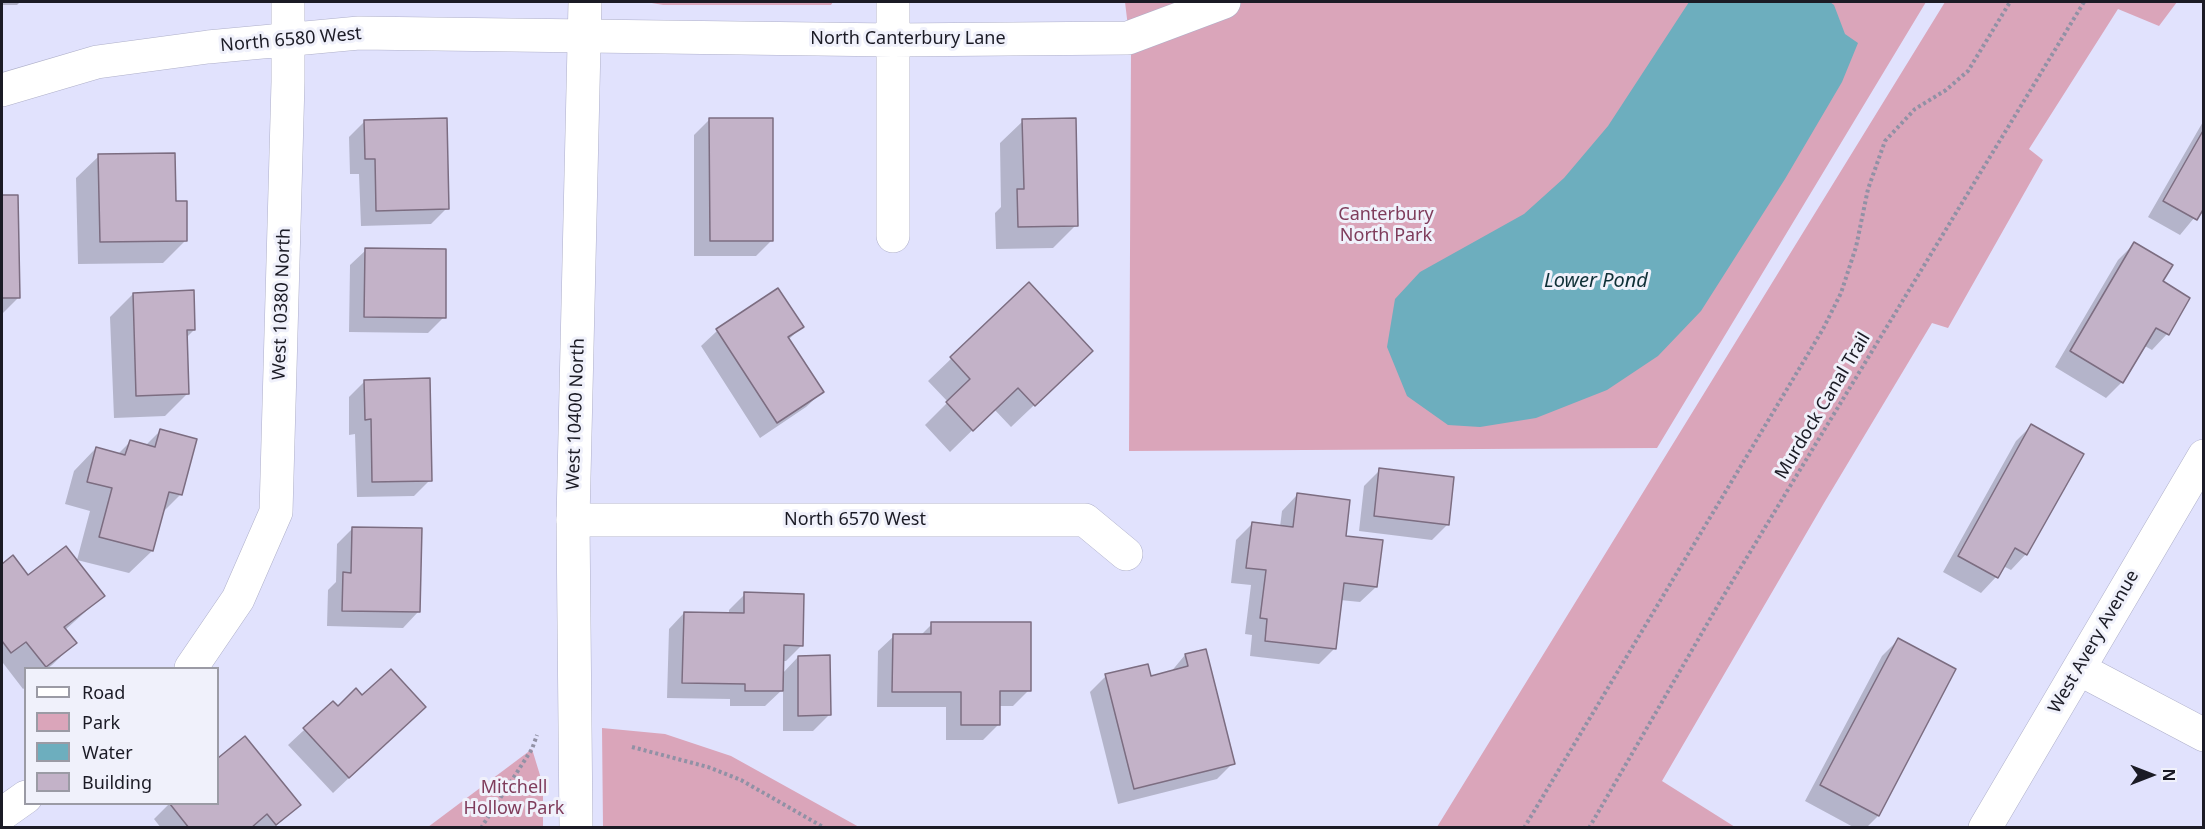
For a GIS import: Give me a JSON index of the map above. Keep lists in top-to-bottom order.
{
  "streets": {
    "street": [
      "North Canterbury Lane",
      "North 6580 West",
      "West 10380 North",
      "West 10400 North",
      "North 6570 West",
      "West Avery Avenue"
    ],
    "path": ["Murdock Canal Trail"]
  },
  "crossings": [
    ["North Canterbury Lane", "North 6580 West"],
    ["North Canterbury Lane", "West 10400 North"],
    ["North 6580 West", "West 10380 North"],
    ["North 6580 West", "West 10400 North"],
    ["West 10400 North", "North 6570 West"]
  ],
  "water": ["Lower Pond"],
  "parks": ["Canterbury North Park", "Mitchell Hollow Park"],
  "legend": [
    "Road",
    "Park",
    "Water",
    "Building"
  ],
  "north": "right"
}
